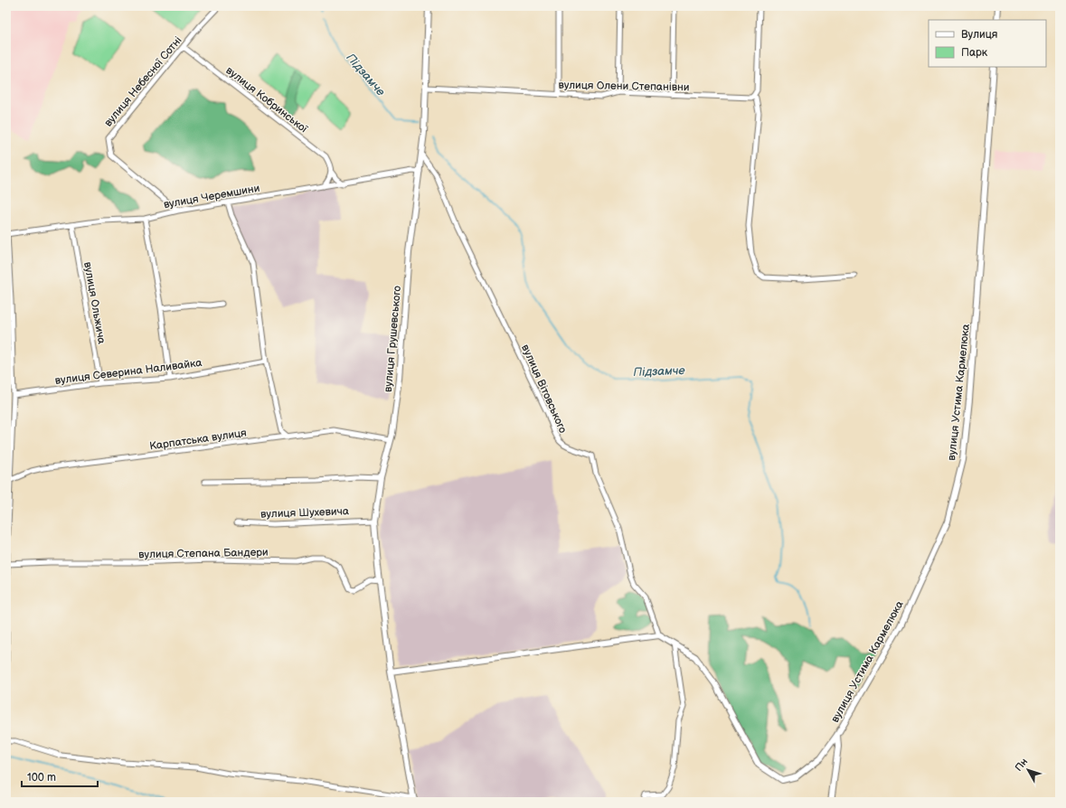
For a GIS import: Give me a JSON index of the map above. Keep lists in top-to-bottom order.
{
  "streets": {
    "street": [
      "вулиця Небесної Сотні",
      "вулиця Олени Степанівни",
      "вулиця Кобринської",
      "вулиця Черемшини",
      "вулиця Ольжича",
      "вулиця Грушевського",
      "вулиця Северина Наливайка",
      "вулиця Вітовського",
      "вулиця Устима Кармелюка",
      "Карпатська вулиця",
      "вулиця Шухевича",
      "вулиця Степана Бандери"
    ]
  },
  "crossings": [
    ["вулиця Небесної Сотні", "вулиця Кобринської"],
    ["вулиця Небесної Сотні", "вулиця Черемшини"],
    ["вулиця Олени Степанівни", "вулиця Грушевського"],
    ["вулиця Кобринської", "вулиця Черемшини"],
    ["вулиця Черемшини", "вулиця Ольжича"],
    ["вулиця Черемшини", "вулиця Грушевського"],
    ["вулиця Ольжича", "вулиця Северина Наливайка"],
    ["вулиця Грушевського", "вулиця Вітовського"],
    ["вулиця Грушевського", "Карпатська вулиця"],
    ["вулиця Грушевського", "вулиця Шухевича"],
    ["вулиця Грушевського", "вулиця Степана Бандери"],
    ["вулиця Вітовського", "вулиця Устима Кармелюка"]
  ],
  "water": ["Підзамче"],
  "legend": ["Вулиця", "Парк"],
  "scale_bar": "100 m",
  "north": "top left"
}
